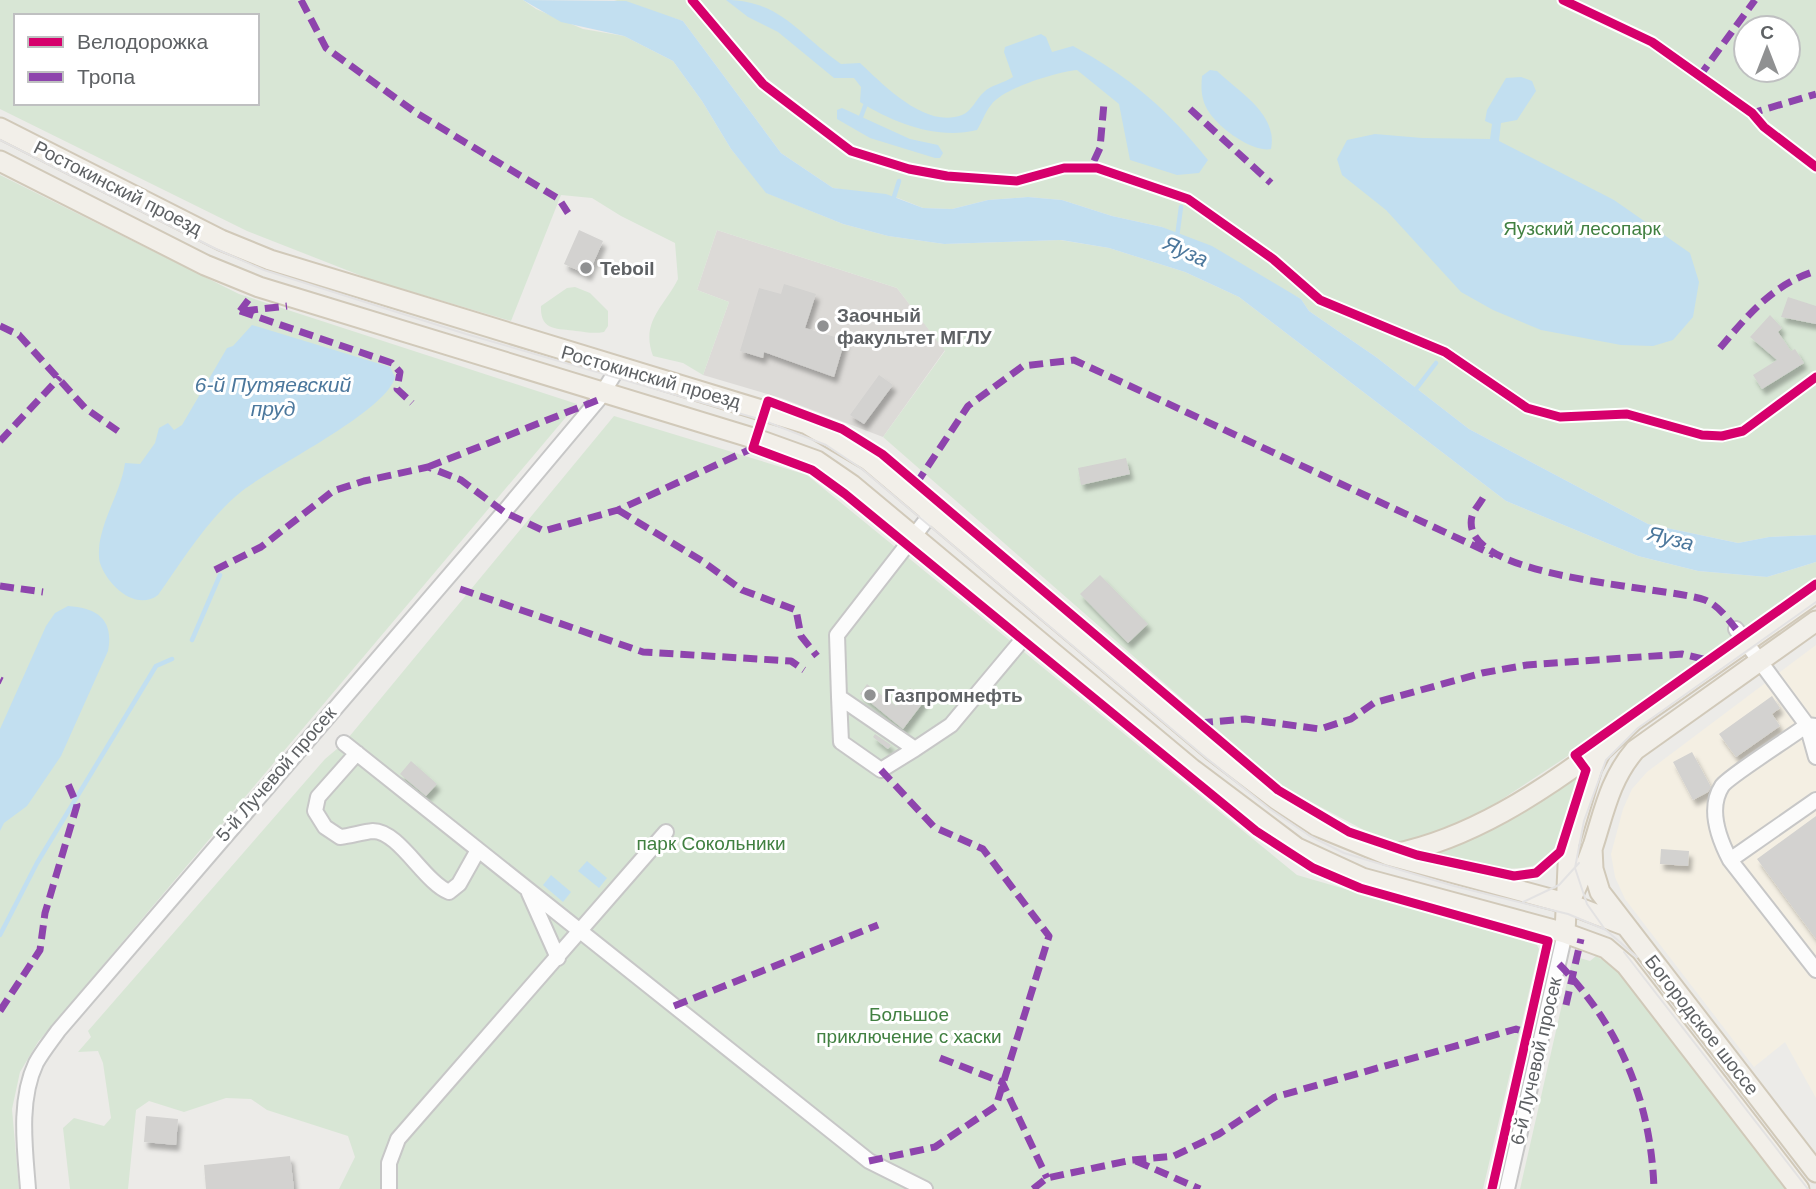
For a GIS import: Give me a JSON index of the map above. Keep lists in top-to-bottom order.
{
  "streets": {
    "main road": ["Ростокинский проезд", "Богородское шоссе"],
    "street": ["5-й Лучевой просек", "6-й Лучевой просек"]
  },
  "crossings": [
    ["Ростокинский проезд", "5-й Лучевой просек"],
    ["Ростокинский проезд", "Богородское шоссе"],
    ["Ростокинский проезд", "6-й Лучевой просек"],
    ["Богородское шоссе", "6-й Лучевой просек"]
  ],
  "water": ["Яуза", "6-й Путяевский пруд"],
  "parks": ["Яузский лесопарк", "парк Сокольники", "Большое приключение с хаски"],
  "places": ["Teboil", "Заочный факультет МГЛУ", "Газпромнефть"],
  "legend": ["Велодорожка", "Тропа"],
  "north": "top"
}
